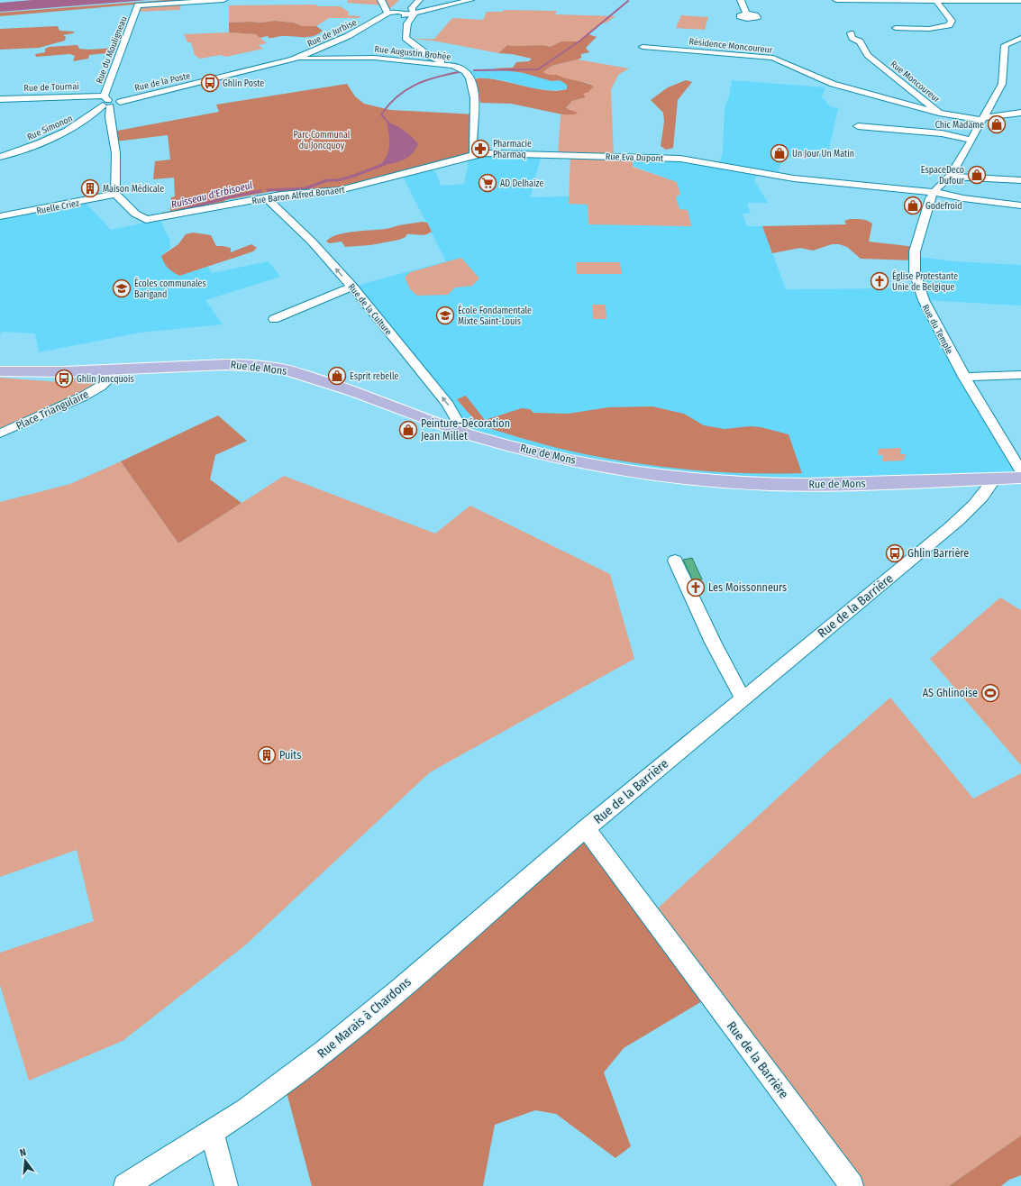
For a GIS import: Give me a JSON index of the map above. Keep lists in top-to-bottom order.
{
  "streets": {
    "main road": ["Rue de Mons"],
    "street": [
      "Rue de Jurbise",
      "Résidence Moncoureur",
      "Rue du Mouligneau",
      "Rue Augustin Brohée",
      "Rue de la Poste",
      "Rue Moncoureur",
      "Rue de Tournai",
      "Rue Simonon",
      "Rue Eva Dupont",
      "Rue Baron Alfred Bonaert",
      "Ruelle Criez",
      "Rue de la Culture",
      "Rue du Temple",
      "Place Triangulaire",
      "Rue de la Barrière",
      "Rue Marais à Chardons"
    ]
  },
  "crossings": [
    ["Rue de Jurbise", "Rue Augustin Brohée"],
    ["Rue de Jurbise", "Rue de la Poste"],
    ["Résidence Moncoureur", "Rue Moncoureur"],
    ["Rue du Mouligneau", "Rue de Tournai"],
    ["Rue du Mouligneau", "Rue Simonon"],
    ["Rue Augustin Brohée", "Rue de la Poste"],
    ["Rue Augustin Brohée", "Rue Eva Dupont"],
    ["Rue Augustin Brohée", "Rue Baron Alfred Bonaert"],
    ["Rue de la Poste", "Rue de Tournai"],
    ["Rue Moncoureur", "Rue du Temple"],
    ["Rue de Tournai", "Rue Simonon"],
    ["Rue Eva Dupont", "Rue Baron Alfred Bonaert"],
    ["Rue Baron Alfred Bonaert", "Ruelle Criez"],
    ["Rue Baron Alfred Bonaert", "Rue de la Culture"],
    ["Rue de la Culture", "Rue de Mons"],
    ["Rue de Mons", "Place Triangulaire"],
    ["Rue de Mons", "Rue de la Barrière"],
    ["Rue de la Barrière", "Rue Marais à Chardons"]
  ],
  "one_way": ["Rue de la Culture"],
  "water": ["Ruisseau d'Erbisoeul"],
  "parks": ["Parc Communal du Joncquoy"],
  "places": {
    "bus stop": ["Ghlin Poste", "Ghlin Joncquois", "Ghlin Barrière"],
    "shop": [
      "Chic Madame",
      "Un Jour Un Matin",
      "EspaceDeco Dufour",
      "Godefroid",
      "Esprit rebelle",
      "Peinture-Décoration Jean Millet"
    ],
    "pharmacy": ["Pharmacie Pharmaq"],
    "supermarket": ["AD Delhaize"],
    "building": ["Maison Médicale", "Puits"],
    "church": ["Église Protestante Unie de Belgique", "Les Moissonneurs"],
    "school or university": ["Écoles communales Barigand", "École Fondamentale Mixte Saint-Louis"],
    "sports": ["AS Ghlinoise"]
  },
  "north": "top"
}
